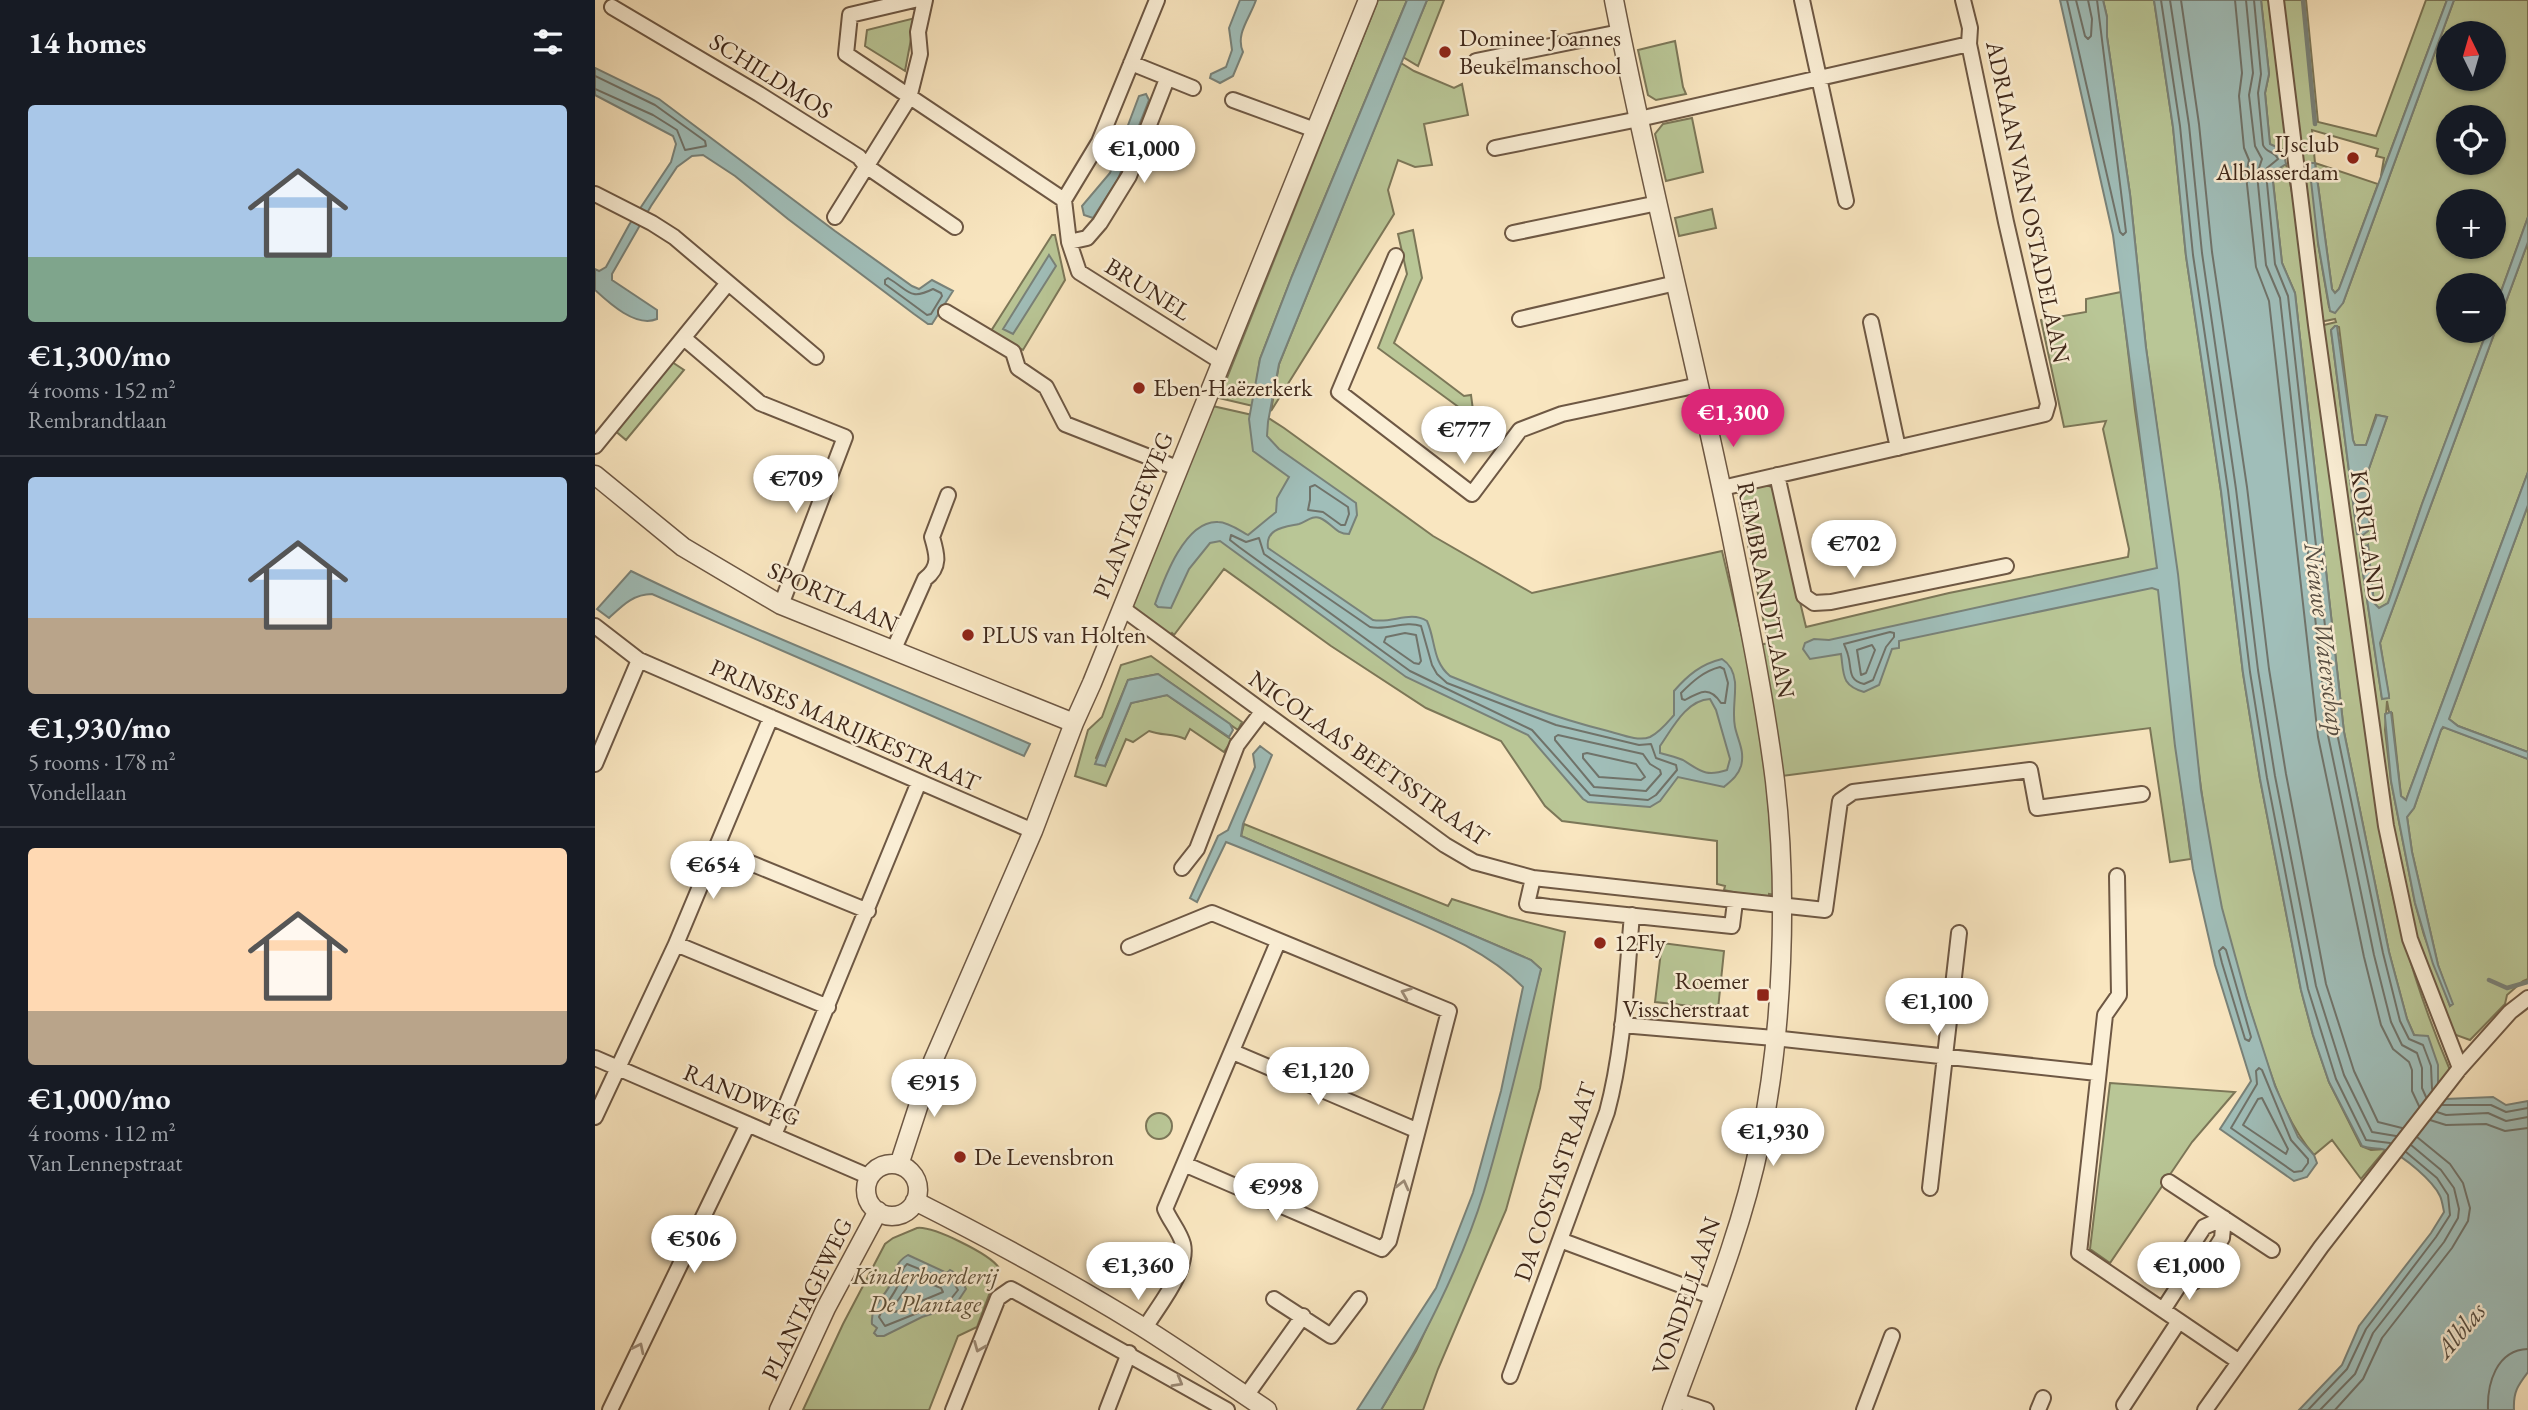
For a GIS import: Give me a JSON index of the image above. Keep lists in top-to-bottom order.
{
  "streets": {
    "street": [
      "SCHILDMOS",
      "ADRIAAN VAN OSTADELAAN",
      "BRUNEL",
      "PLANTAGEWEG",
      "KORTLAND",
      "REMBRANDTLAAN",
      "SPORTLAAN",
      "PRINSES MARIJKESTRAAT",
      "NICOLAAS BEETSSTRAAT",
      "RANDWEG",
      "DA COSTASTRAAT",
      "VONDELLAAN"
    ]
  },
  "crossings": [
    ["BRUNEL", "PLANTAGEWEG"],
    ["PLANTAGEWEG", "SPORTLAAN"],
    ["PLANTAGEWEG", "PRINSES MARIJKESTRAAT"],
    ["PLANTAGEWEG", "NICOLAAS BEETSSTRAAT"],
    ["PLANTAGEWEG", "RANDWEG"],
    ["REMBRANDTLAAN", "NICOLAAS BEETSSTRAAT"],
    ["REMBRANDTLAAN", "VONDELLAAN"],
    ["NICOLAAS BEETSSTRAAT", "VONDELLAAN"]
  ],
  "water": ["Nieuwe Waterschap", "Alblas"],
  "parks": ["Kinderboerderij De Plantage"],
  "places": {
    "other": [
      "Dominee Joannes Beukelmanschool",
      "IJsclub Alblasserdam",
      "Eben-Haëzerkerk",
      "PLUS van Holten",
      "12Fly",
      "De Levensbron"
    ],
    "transit": ["Roemer Visscherstraat"]
  },
  "north": "top",
  "page": {
    "heading": "14 homes",
    "map_buttons": ["+", "−"],
    "list": [
      {
        "name": "€1,300/mo",
        "note": "4 rooms · 152 m² · Rembrandtlaan"
      },
      {
        "name": "€1,930/mo",
        "note": "5 rooms · 178 m² · Vondellaan"
      },
      {
        "name": "€1,000/mo",
        "note": "4 rooms · 112 m² · Van Lennepstraat"
      }
    ],
    "price": [
      "€1,000",
      "€1,300",
      "€777",
      "€709",
      "€702",
      "€654",
      "€1,100",
      "€1,120",
      "€915",
      "€1,930",
      "€998",
      "€506",
      "€1,360",
      "€1,000"
    ]
  }
}
